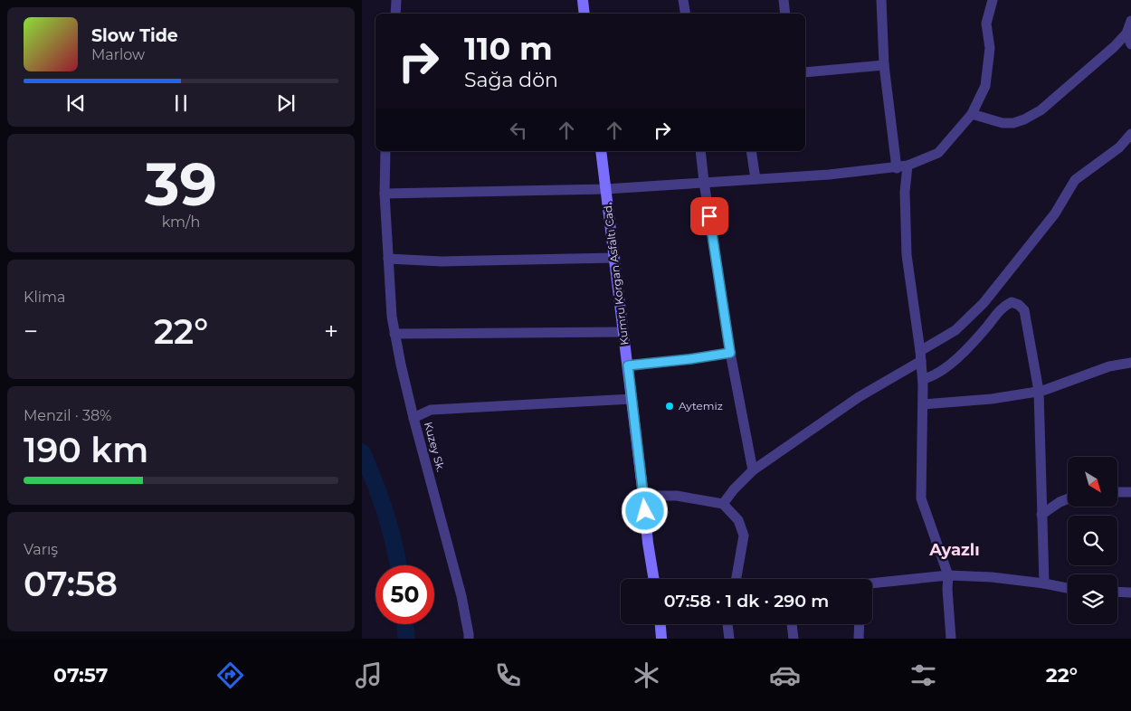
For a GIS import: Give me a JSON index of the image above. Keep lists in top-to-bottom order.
{
  "streets": {
    "main road": ["Kumru Korgan Asfaltı Cad."],
    "street": ["Kuzey Sk."]
  },
  "districts": ["Ayazlı"],
  "places": ["Aytemiz"],
  "north": "bottom right",
  "page": {
    "turn": ["110 m", "Sağa dön"],
    "song": ["Slow Tide", "Marlow"],
    "tile": [
      ["39", "km/h"],
      "Klima",
      ["Menzil · 38%", "190 km"],
      ["Varış", "07:58"]
    ],
    "heat": ["−", "22°", "+"],
    "limit": "50",
    "trip": "07:58 · 1 dk · 290 m",
    "tabs": ["07:57", "22°"]
  }
}
